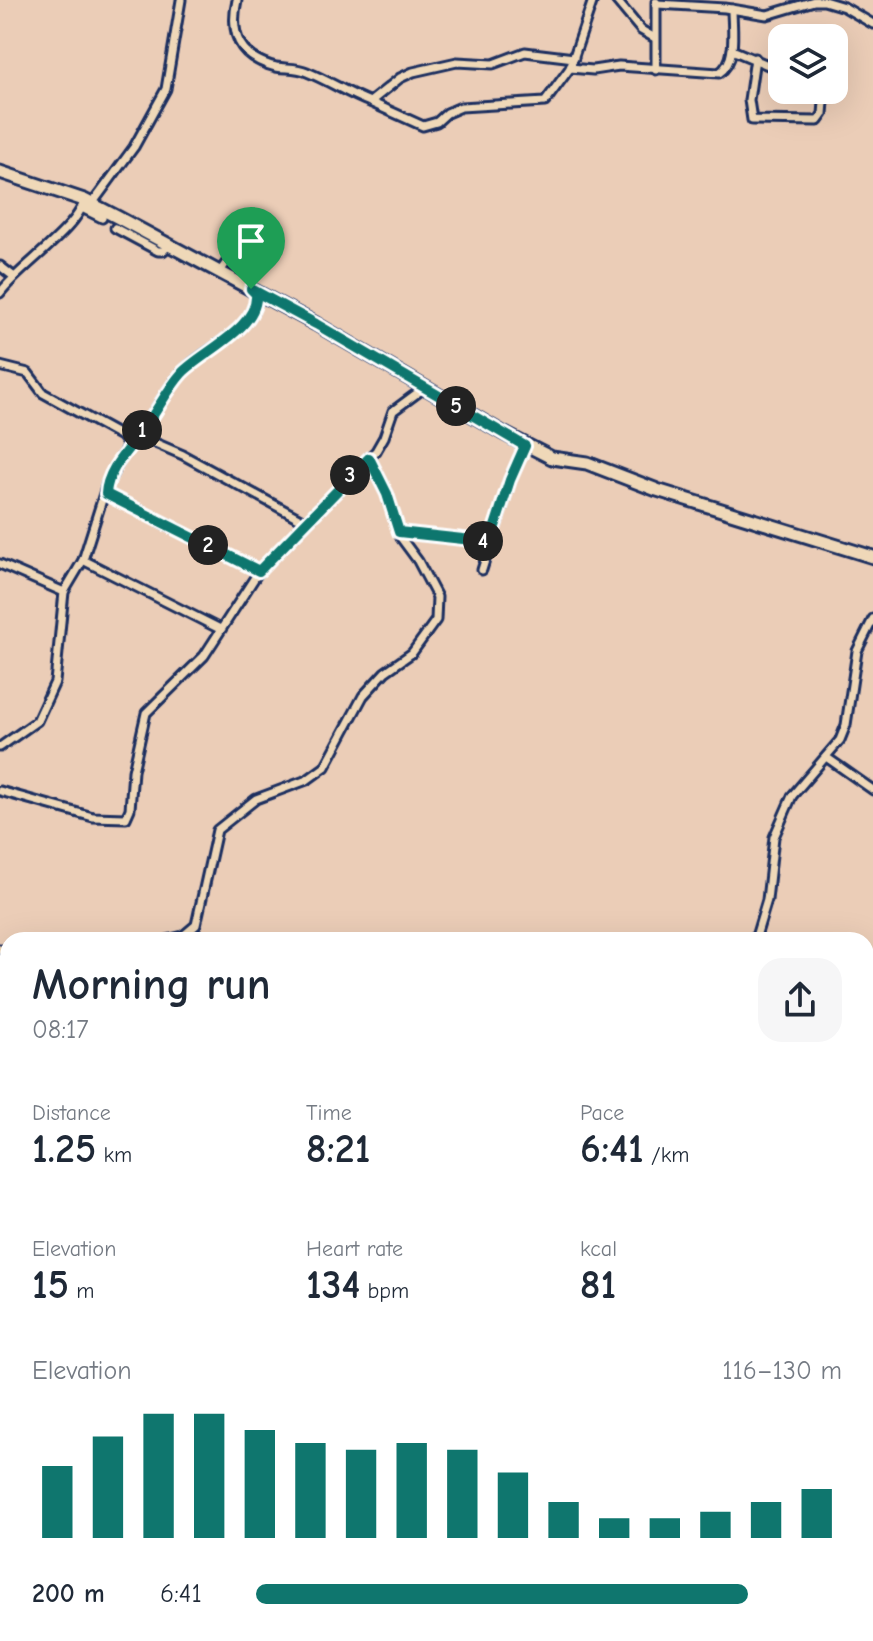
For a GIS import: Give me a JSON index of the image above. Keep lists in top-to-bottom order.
{
  "page": {
    "pins": [
      "5",
      "1",
      "3",
      "4",
      "2"
    ],
    "heading": ["Morning run", "08:17"],
    "stats": [
      ["Distance", "1.25 km"],
      ["Time", "8:21"],
      ["Pace", "6:41 /km"],
      ["Elevation", "15 m"],
      ["Heart rate", "134 bpm"],
      ["kcal", "81"]
    ],
    "chart": ["Elevation", "116–130 m"],
    "list": [
      {
        "name": "200 m",
        "note": "6:41"
      }
    ]
  }
}
